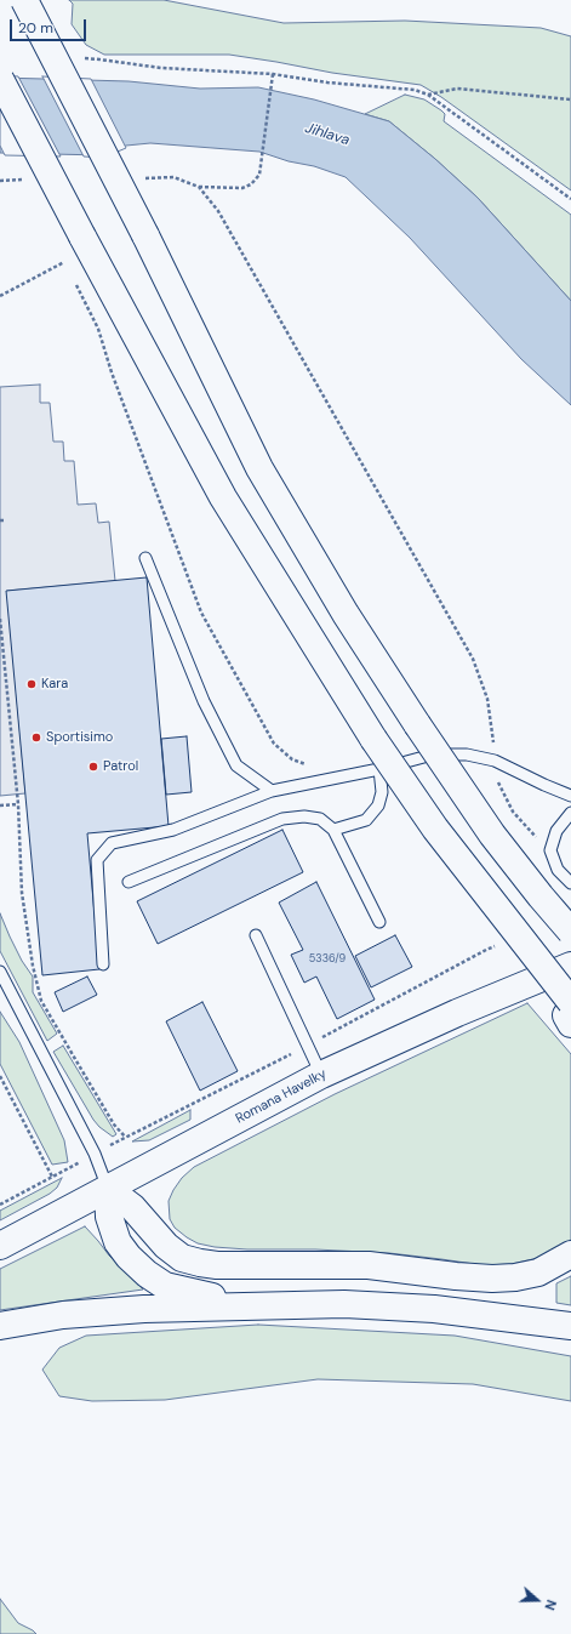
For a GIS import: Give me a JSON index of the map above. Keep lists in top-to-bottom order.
{
  "streets": {
    "main road": ["Romana Havelky"]
  },
  "water": ["Jihlava"],
  "places": ["Kara", "Sportisimo", "Patrol"],
  "house_numbers": ["5336/9"],
  "scale_bar": "20 m",
  "north": "right"
}
